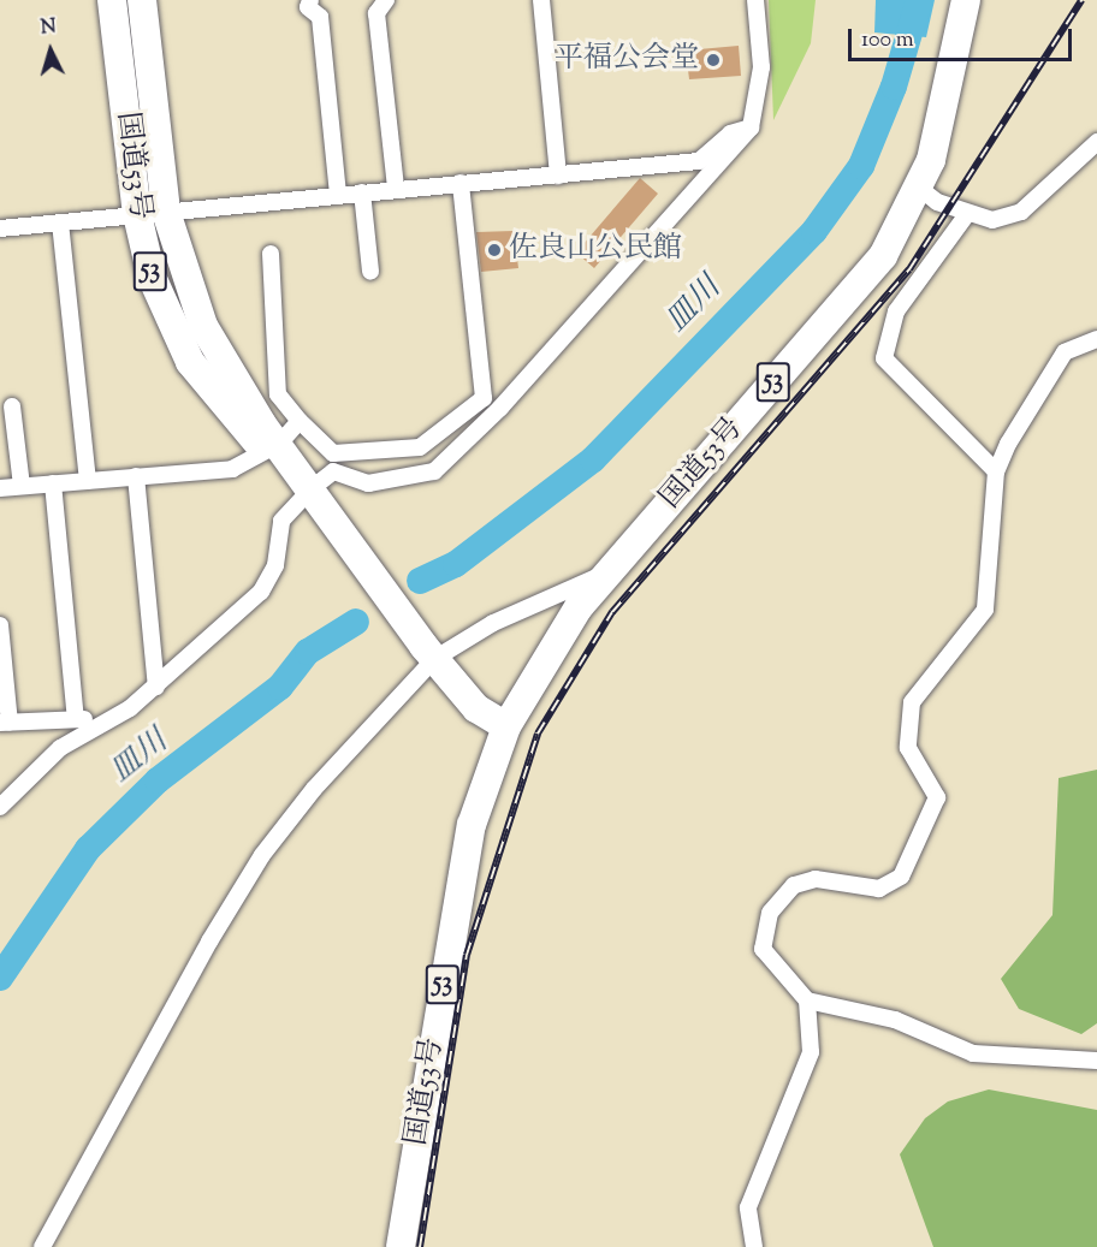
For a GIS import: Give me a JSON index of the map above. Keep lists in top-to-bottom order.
{
  "streets": {
    "highway": ["国道53号", "53"]
  },
  "water": ["皿川"],
  "places": ["平福公会堂", "佐良山公民館"],
  "scale_bar": "100 m",
  "north": "top"
}
